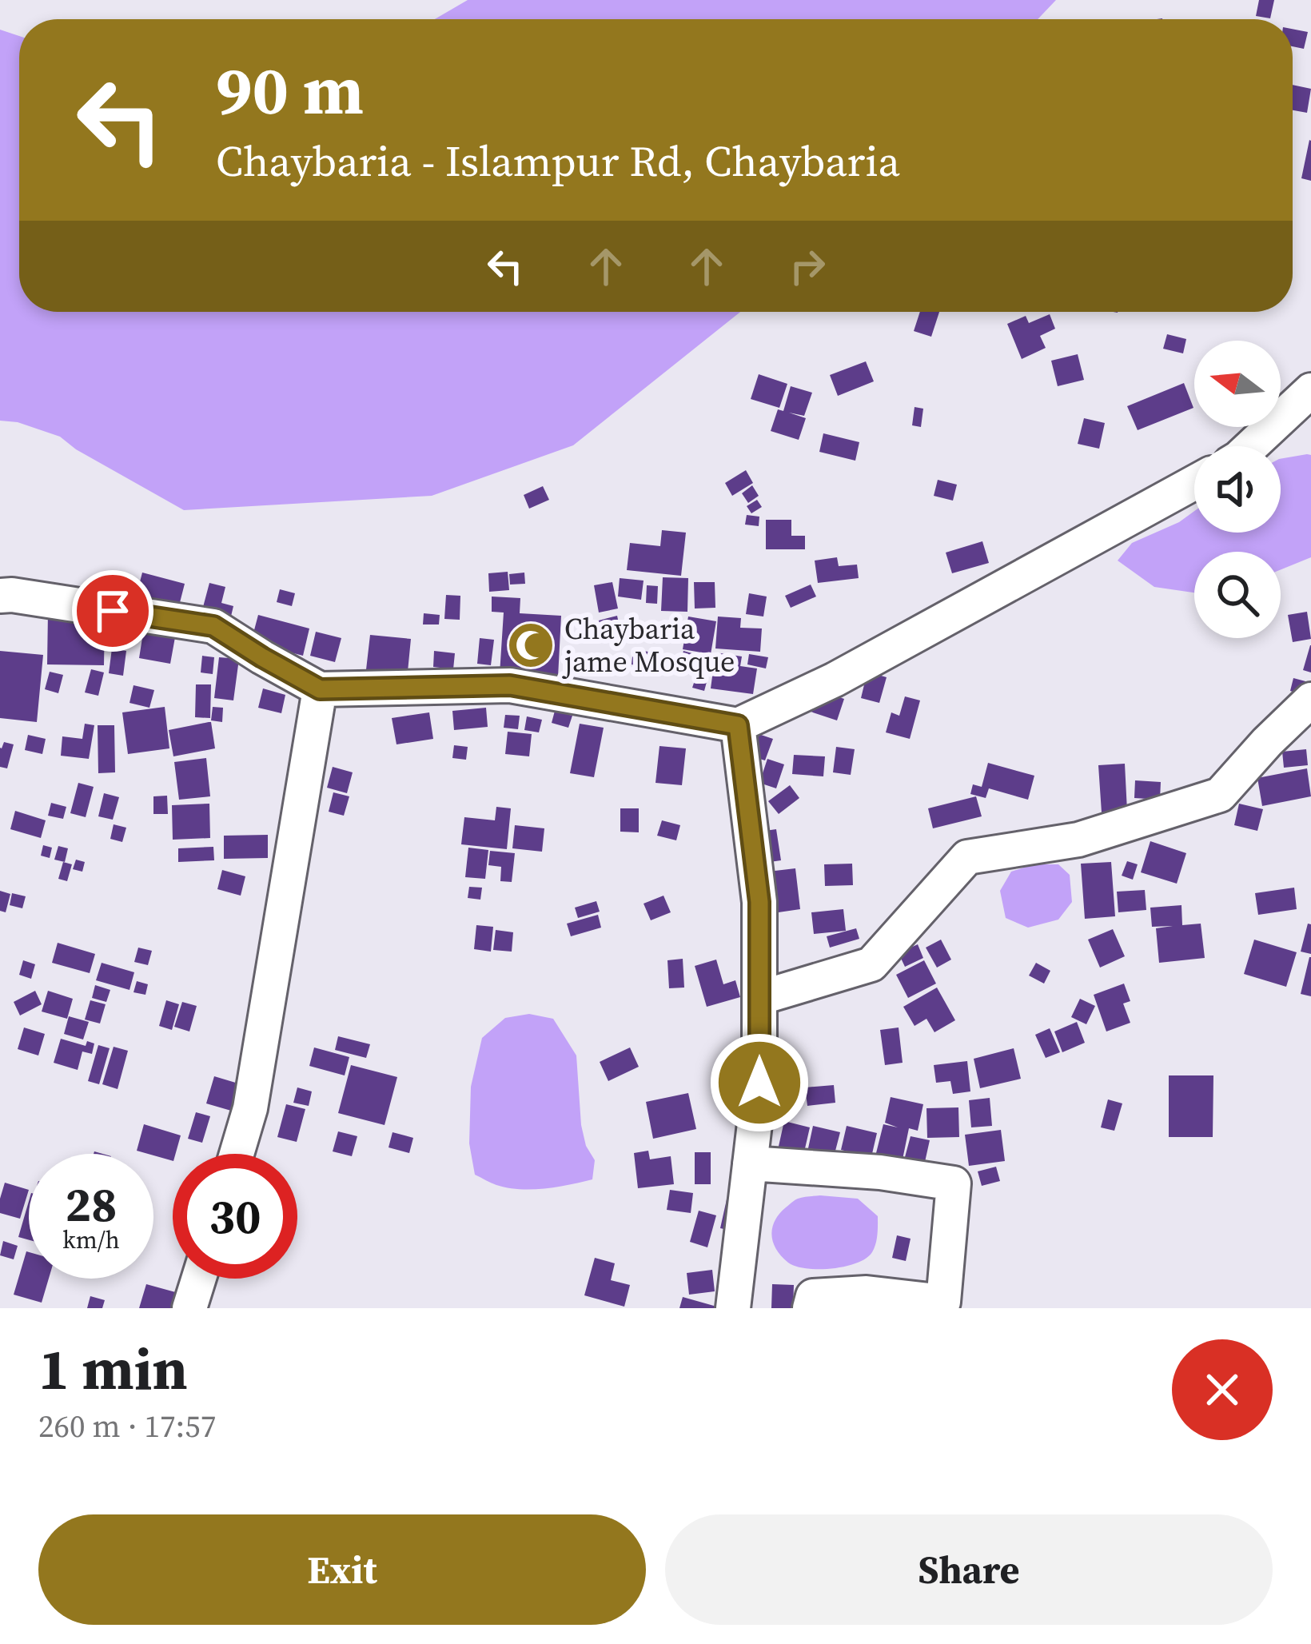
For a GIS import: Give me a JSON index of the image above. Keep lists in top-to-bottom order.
{
  "places": {
    "mosque": ["Chaybaria jame Mosque"]
  },
  "north": "left",
  "page": {
    "turn": ["90 m", "Chaybaria - Islampur Rd, Chaybaria"],
    "speed": "28 km/h",
    "limit": "30",
    "heading": ["1 min", "260 m · 17:57"],
    "buttons": ["Exit", "Share"]
  }
}
